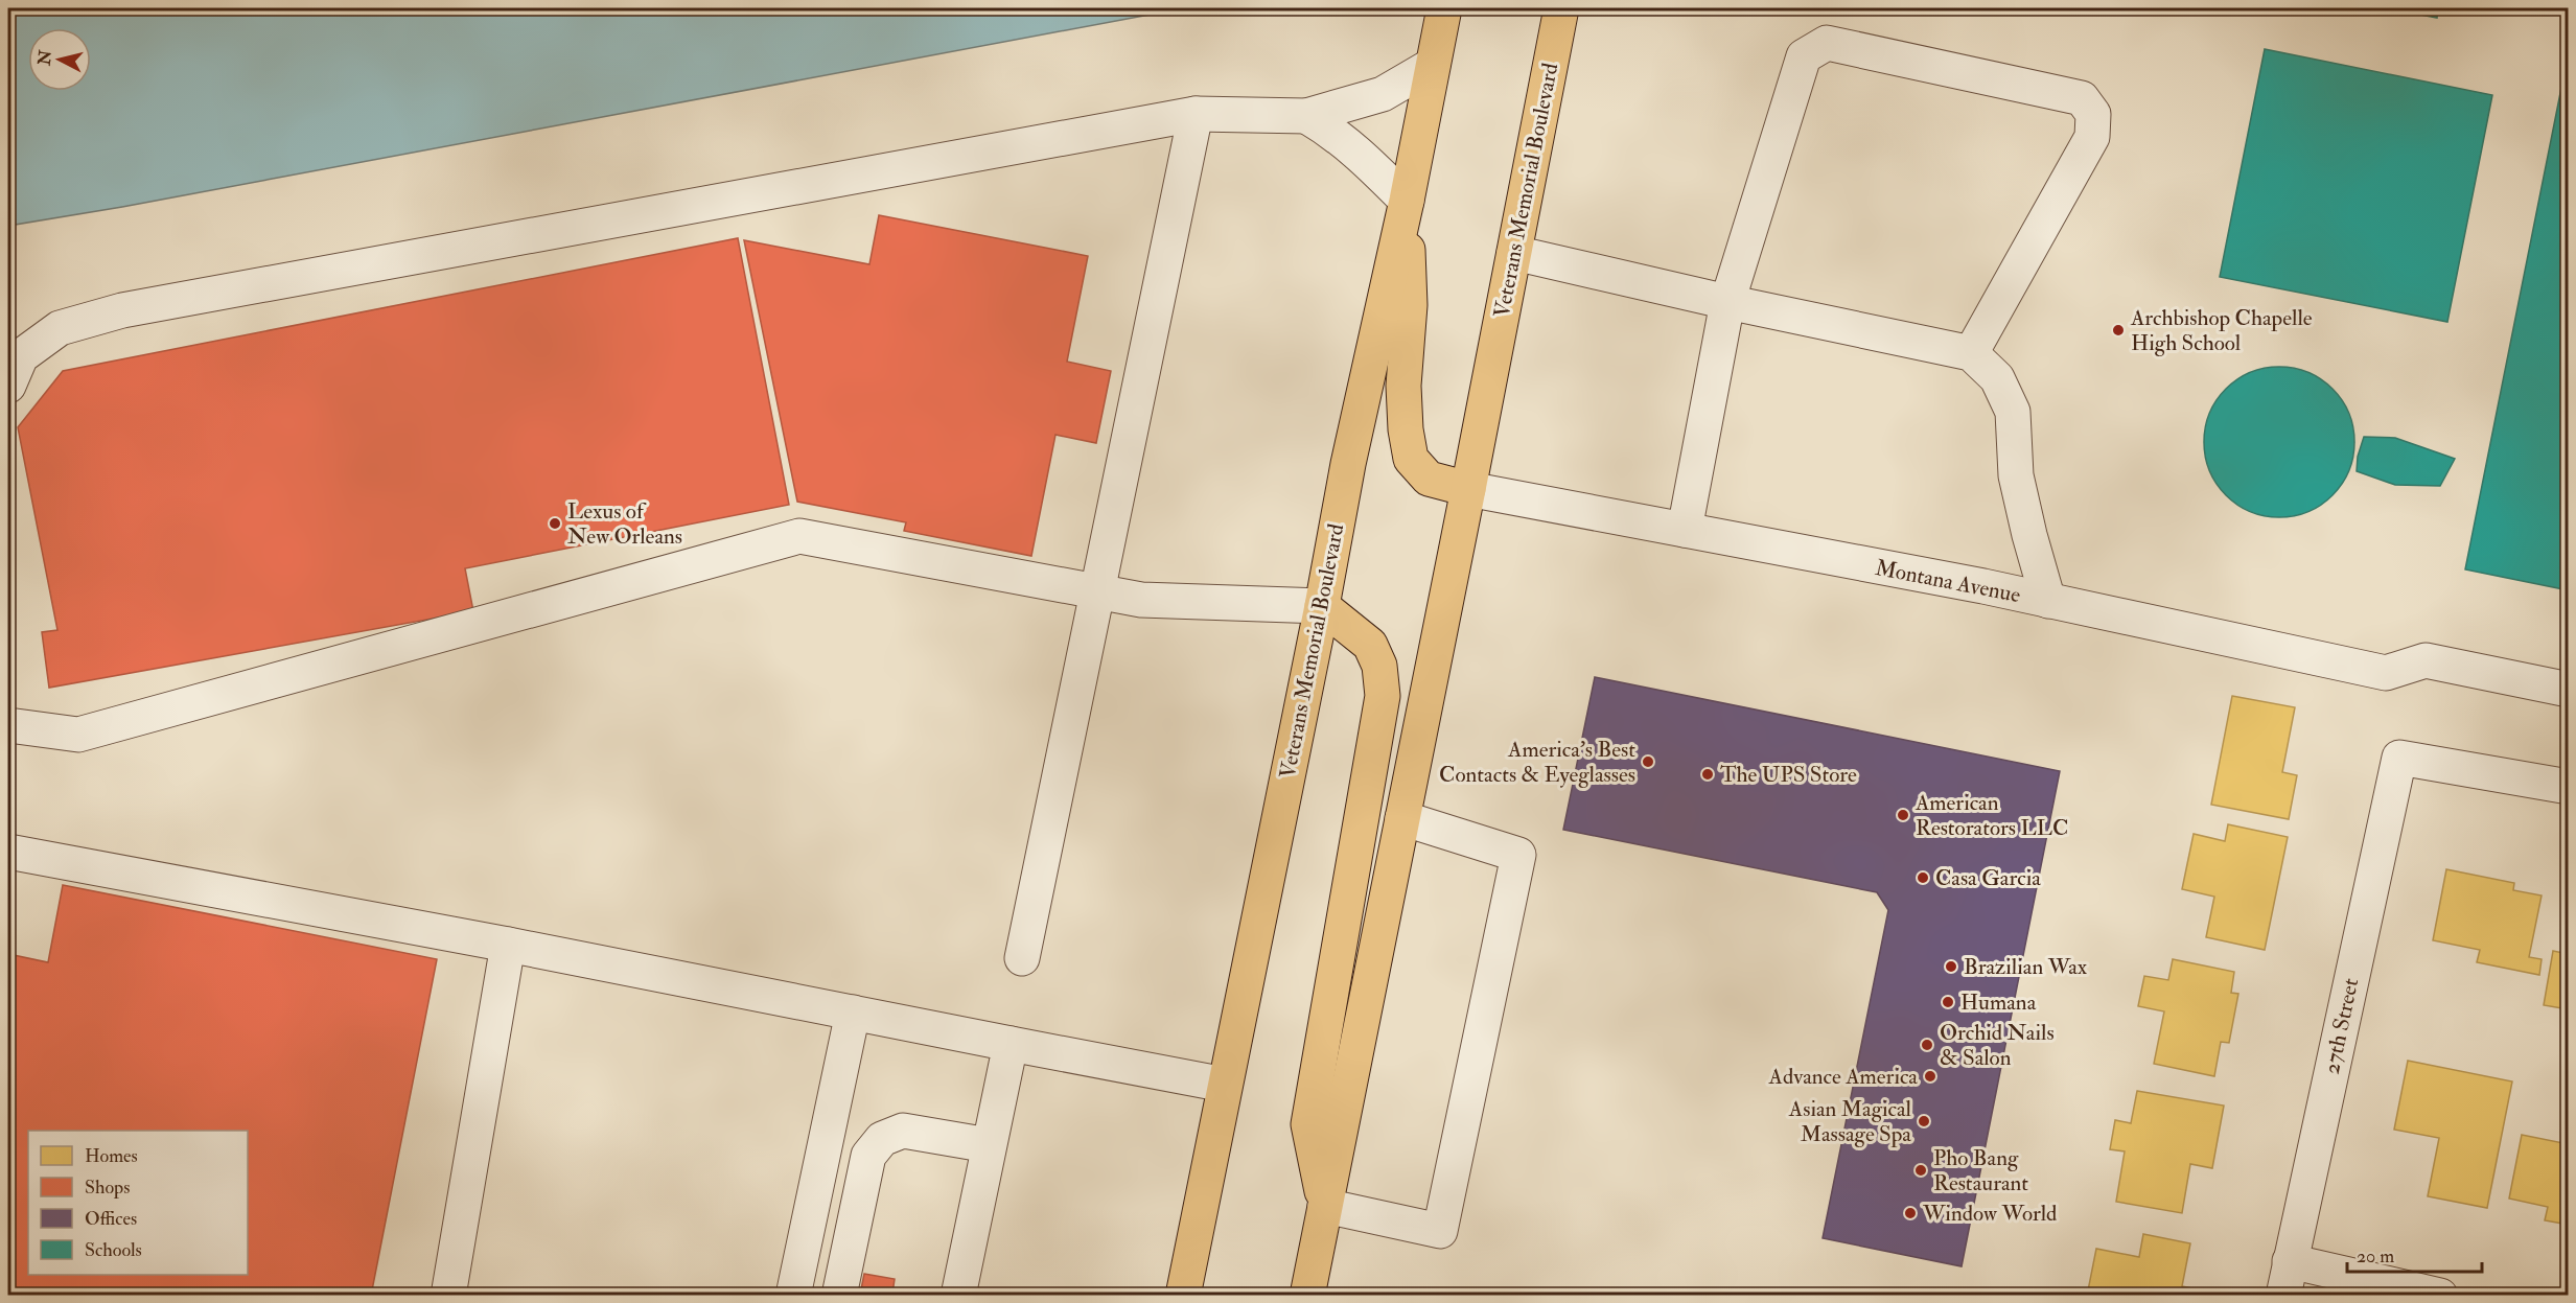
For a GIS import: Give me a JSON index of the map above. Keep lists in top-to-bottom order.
{
  "streets": {
    "main road": ["Veterans Memorial Boulevard"],
    "street": ["Montana Avenue", "27th Street"]
  },
  "crossings": [
    ["Veterans Memorial Boulevard", "Montana Avenue"]
  ],
  "places": [
    "Archbishop Chapelle High School",
    "Lexus of New Orleans",
    "America's Best Contacts & Eyeglasses",
    "The UPS Store",
    "American Restorators LLC",
    "Casa Garcia",
    "Brazilian Wax",
    "Humana",
    "Orchid Nails & Salon",
    "Advance America",
    "Asian Magical Massage Spa",
    "Pho Bang Restaurant",
    "Window World"
  ],
  "legend": [
    "Homes",
    "Shops",
    "Offices",
    "Schools"
  ],
  "scale_bar": "20 m",
  "north": "left"
}
